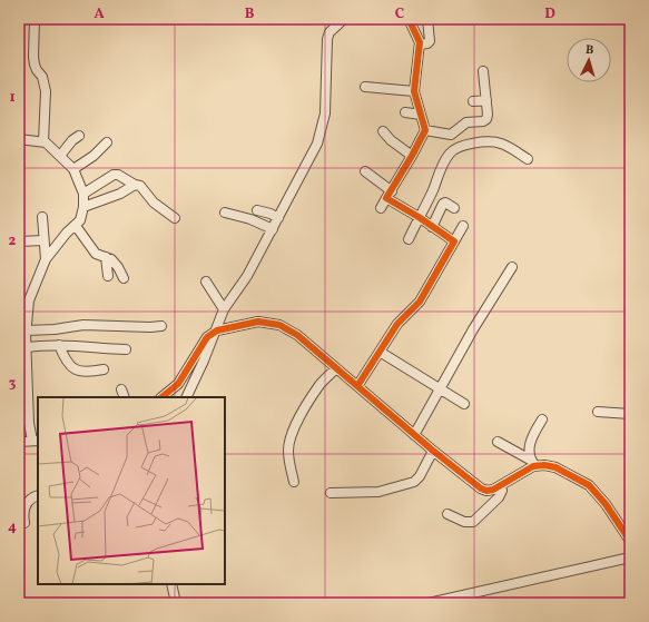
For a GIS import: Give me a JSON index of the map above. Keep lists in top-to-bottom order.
{
  "north": "top",
  "grid": {
    "columns": [
      "A",
      "B",
      "C",
      "D"
    ],
    "rows": [
      "1",
      "2",
      "3",
      "4"
    ]
  }
}
